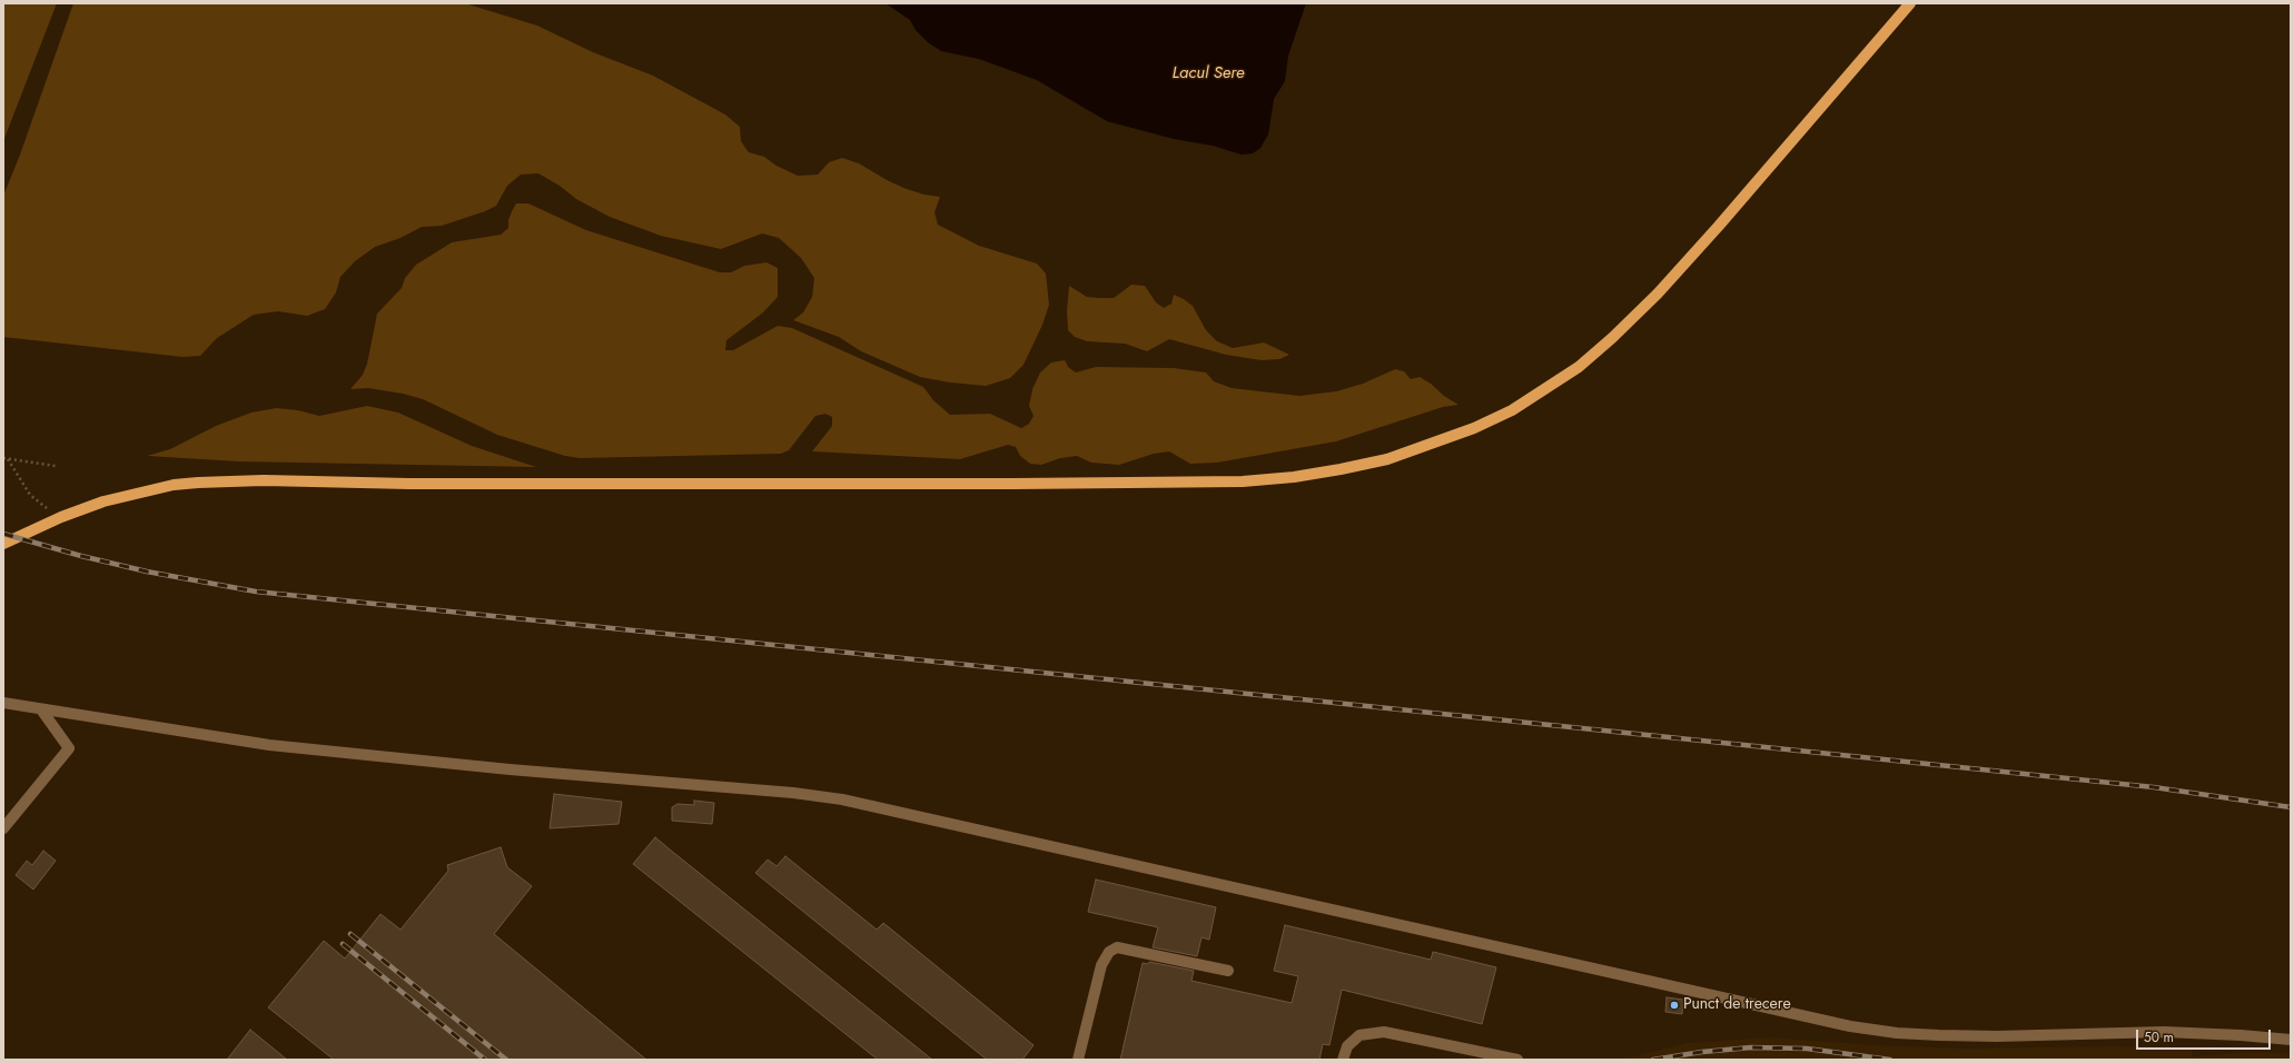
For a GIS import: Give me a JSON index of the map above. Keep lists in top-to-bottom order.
{
  "water": ["Lacul Sere"],
  "places": ["Punct de trecere"],
  "scale_bar": "50 m"
}
